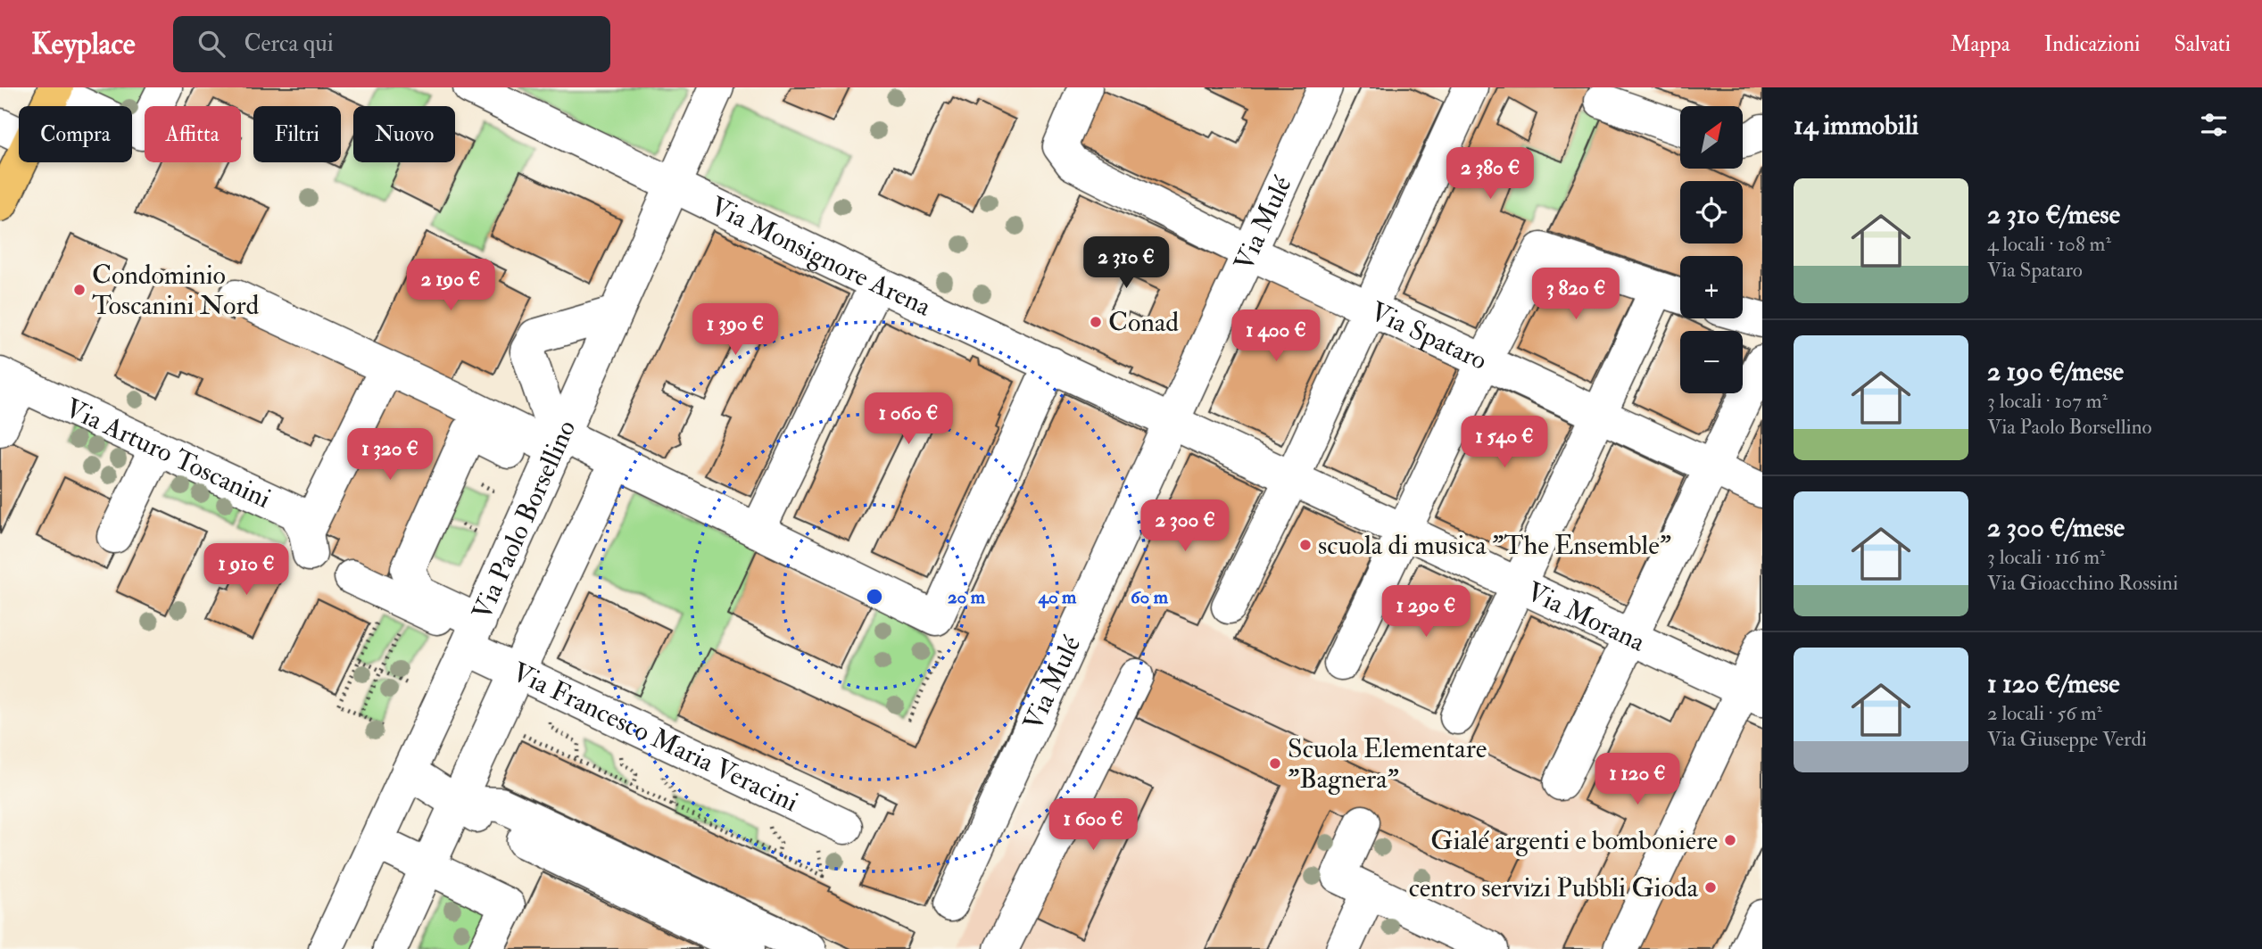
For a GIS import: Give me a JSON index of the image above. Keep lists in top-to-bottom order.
{
  "streets": {
    "street": [
      "Via Mulé",
      "Via Monsignore Arena",
      "Via Spataro",
      "Via Arturo Toscanini",
      "Via Paolo Borsellino",
      "Via Morana",
      "Via Francesco Maria Veracini"
    ]
  },
  "crossings": [
    ["Via Mulé", "Via Monsignore Arena"],
    ["Via Mulé", "Via Spataro"],
    ["Via Mulé", "Via Morana"],
    ["Via Monsignore Arena", "Via Paolo Borsellino"],
    ["Via Monsignore Arena", "Via Morana"],
    ["Via Paolo Borsellino", "Via Francesco Maria Veracini"]
  ],
  "places": [
    "Condominio Toscanini Nord",
    "Conad",
    "scuola di musica \"The Ensemble\"",
    "Scuola Elementare \"Bagnera\"",
    "Gialé argenti e bomboniere",
    "centro servizi Pubbli Gioda"
  ],
  "north": "top right",
  "page": {
    "header": "Keyplace",
    "search": "Cerca qui",
    "nav": ["Mappa", "Indicazioni", "Salvati"],
    "heading": "14 immobili",
    "map_buttons": ["+", "−"],
    "chip": [
      "Compra",
      "Affitta",
      "Filtri",
      "Nuovo"
    ],
    "price": [
      "2 380 €",
      "2 310 €",
      "2 190 €",
      "3 820 €",
      "1 390 €",
      "1 400 €",
      "1 060 €",
      "1 540 €",
      "1 320 €",
      "2 300 €",
      "1 910 €",
      "1 290 €",
      "1 120 €",
      "1 600 €"
    ],
    "list": [
      {
        "name": "2 310 €/mese",
        "note": "4 locali · 108 m² · Via Spataro"
      },
      {
        "name": "2 190 €/mese",
        "note": "3 locali · 107 m² · Via Paolo Borsellino"
      },
      {
        "name": "2 300 €/mese",
        "note": "3 locali · 116 m² · Via Gioacchino Rossini"
      },
      {
        "name": "1 120 €/mese",
        "note": "2 locali · 56 m² · Via Giuseppe Verdi"
      }
    ]
  },
  "rings": ["20 m", "40 m", "60 m"]
}
